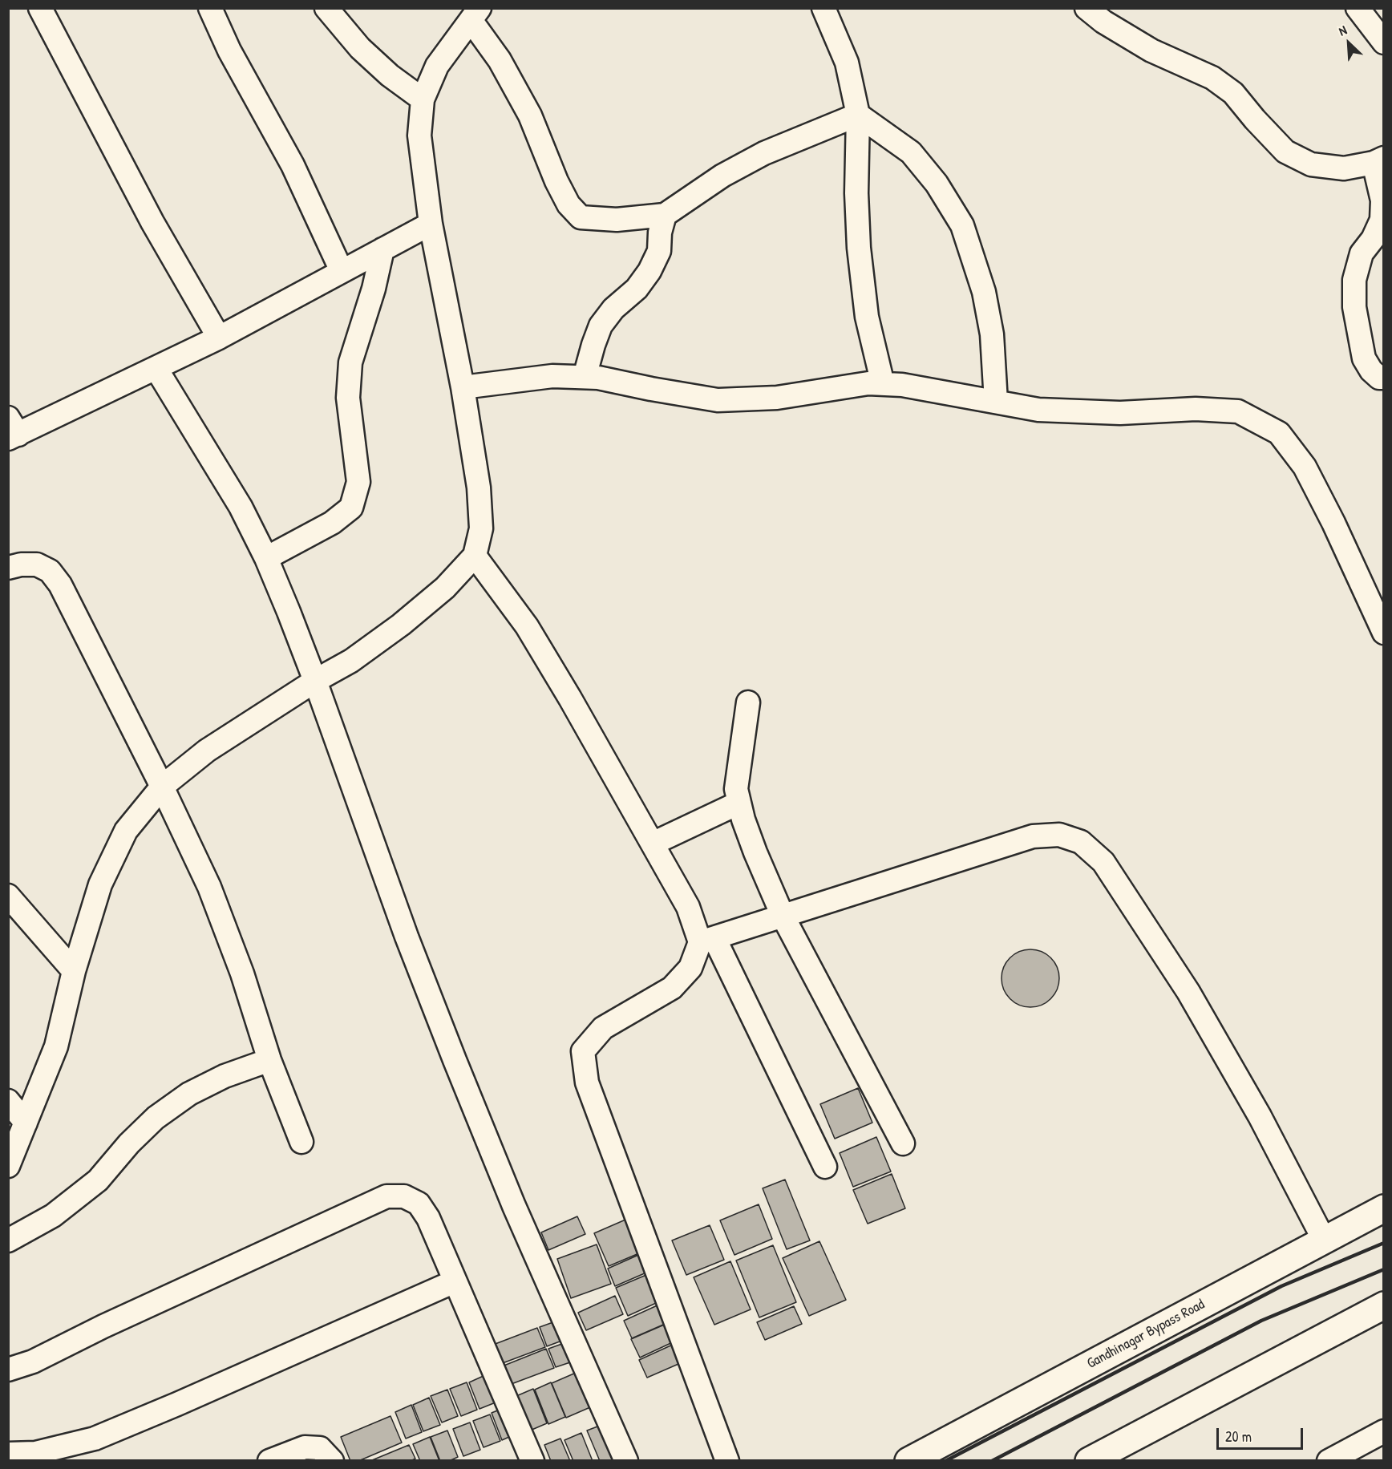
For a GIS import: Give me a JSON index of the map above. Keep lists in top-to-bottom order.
{
  "streets": {
    "main road": ["Gandhinagar Bypass Road"]
  },
  "scale_bar": "20 m",
  "north": "top left"
}
